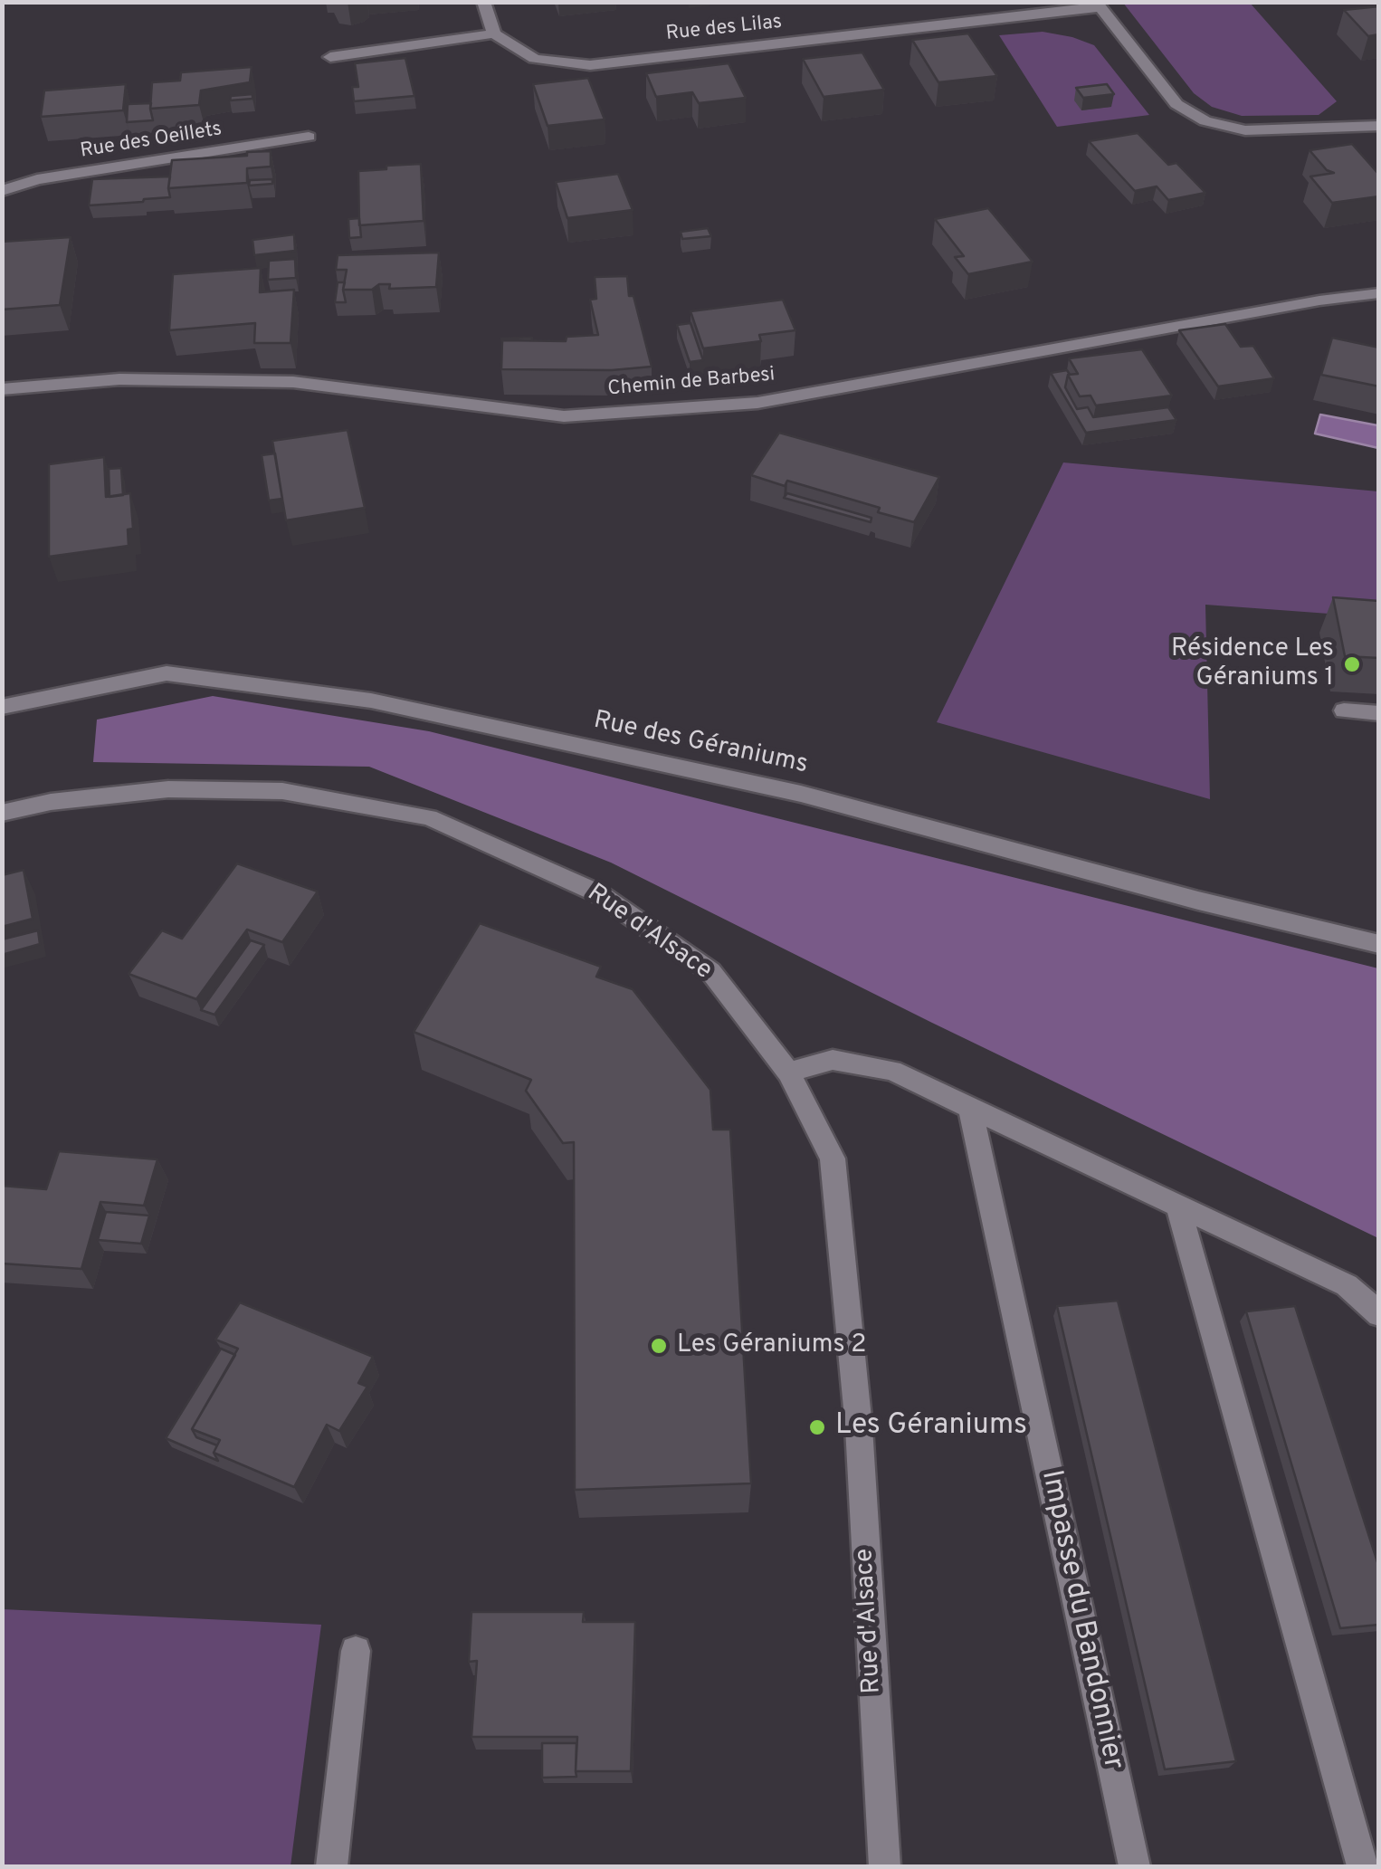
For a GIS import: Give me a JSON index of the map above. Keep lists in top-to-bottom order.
{
  "streets": {
    "street": [
      "Rue des Lilas",
      "Rue des Oeillets",
      "Chemin de Barbesi",
      "Rue des Géraniums",
      "Rue d'Alsace",
      "Impasse du Bandonnier"
    ]
  },
  "places": ["Résidence Les Géraniums 1", "Les Géraniums 2", "Les Géraniums"]
}
